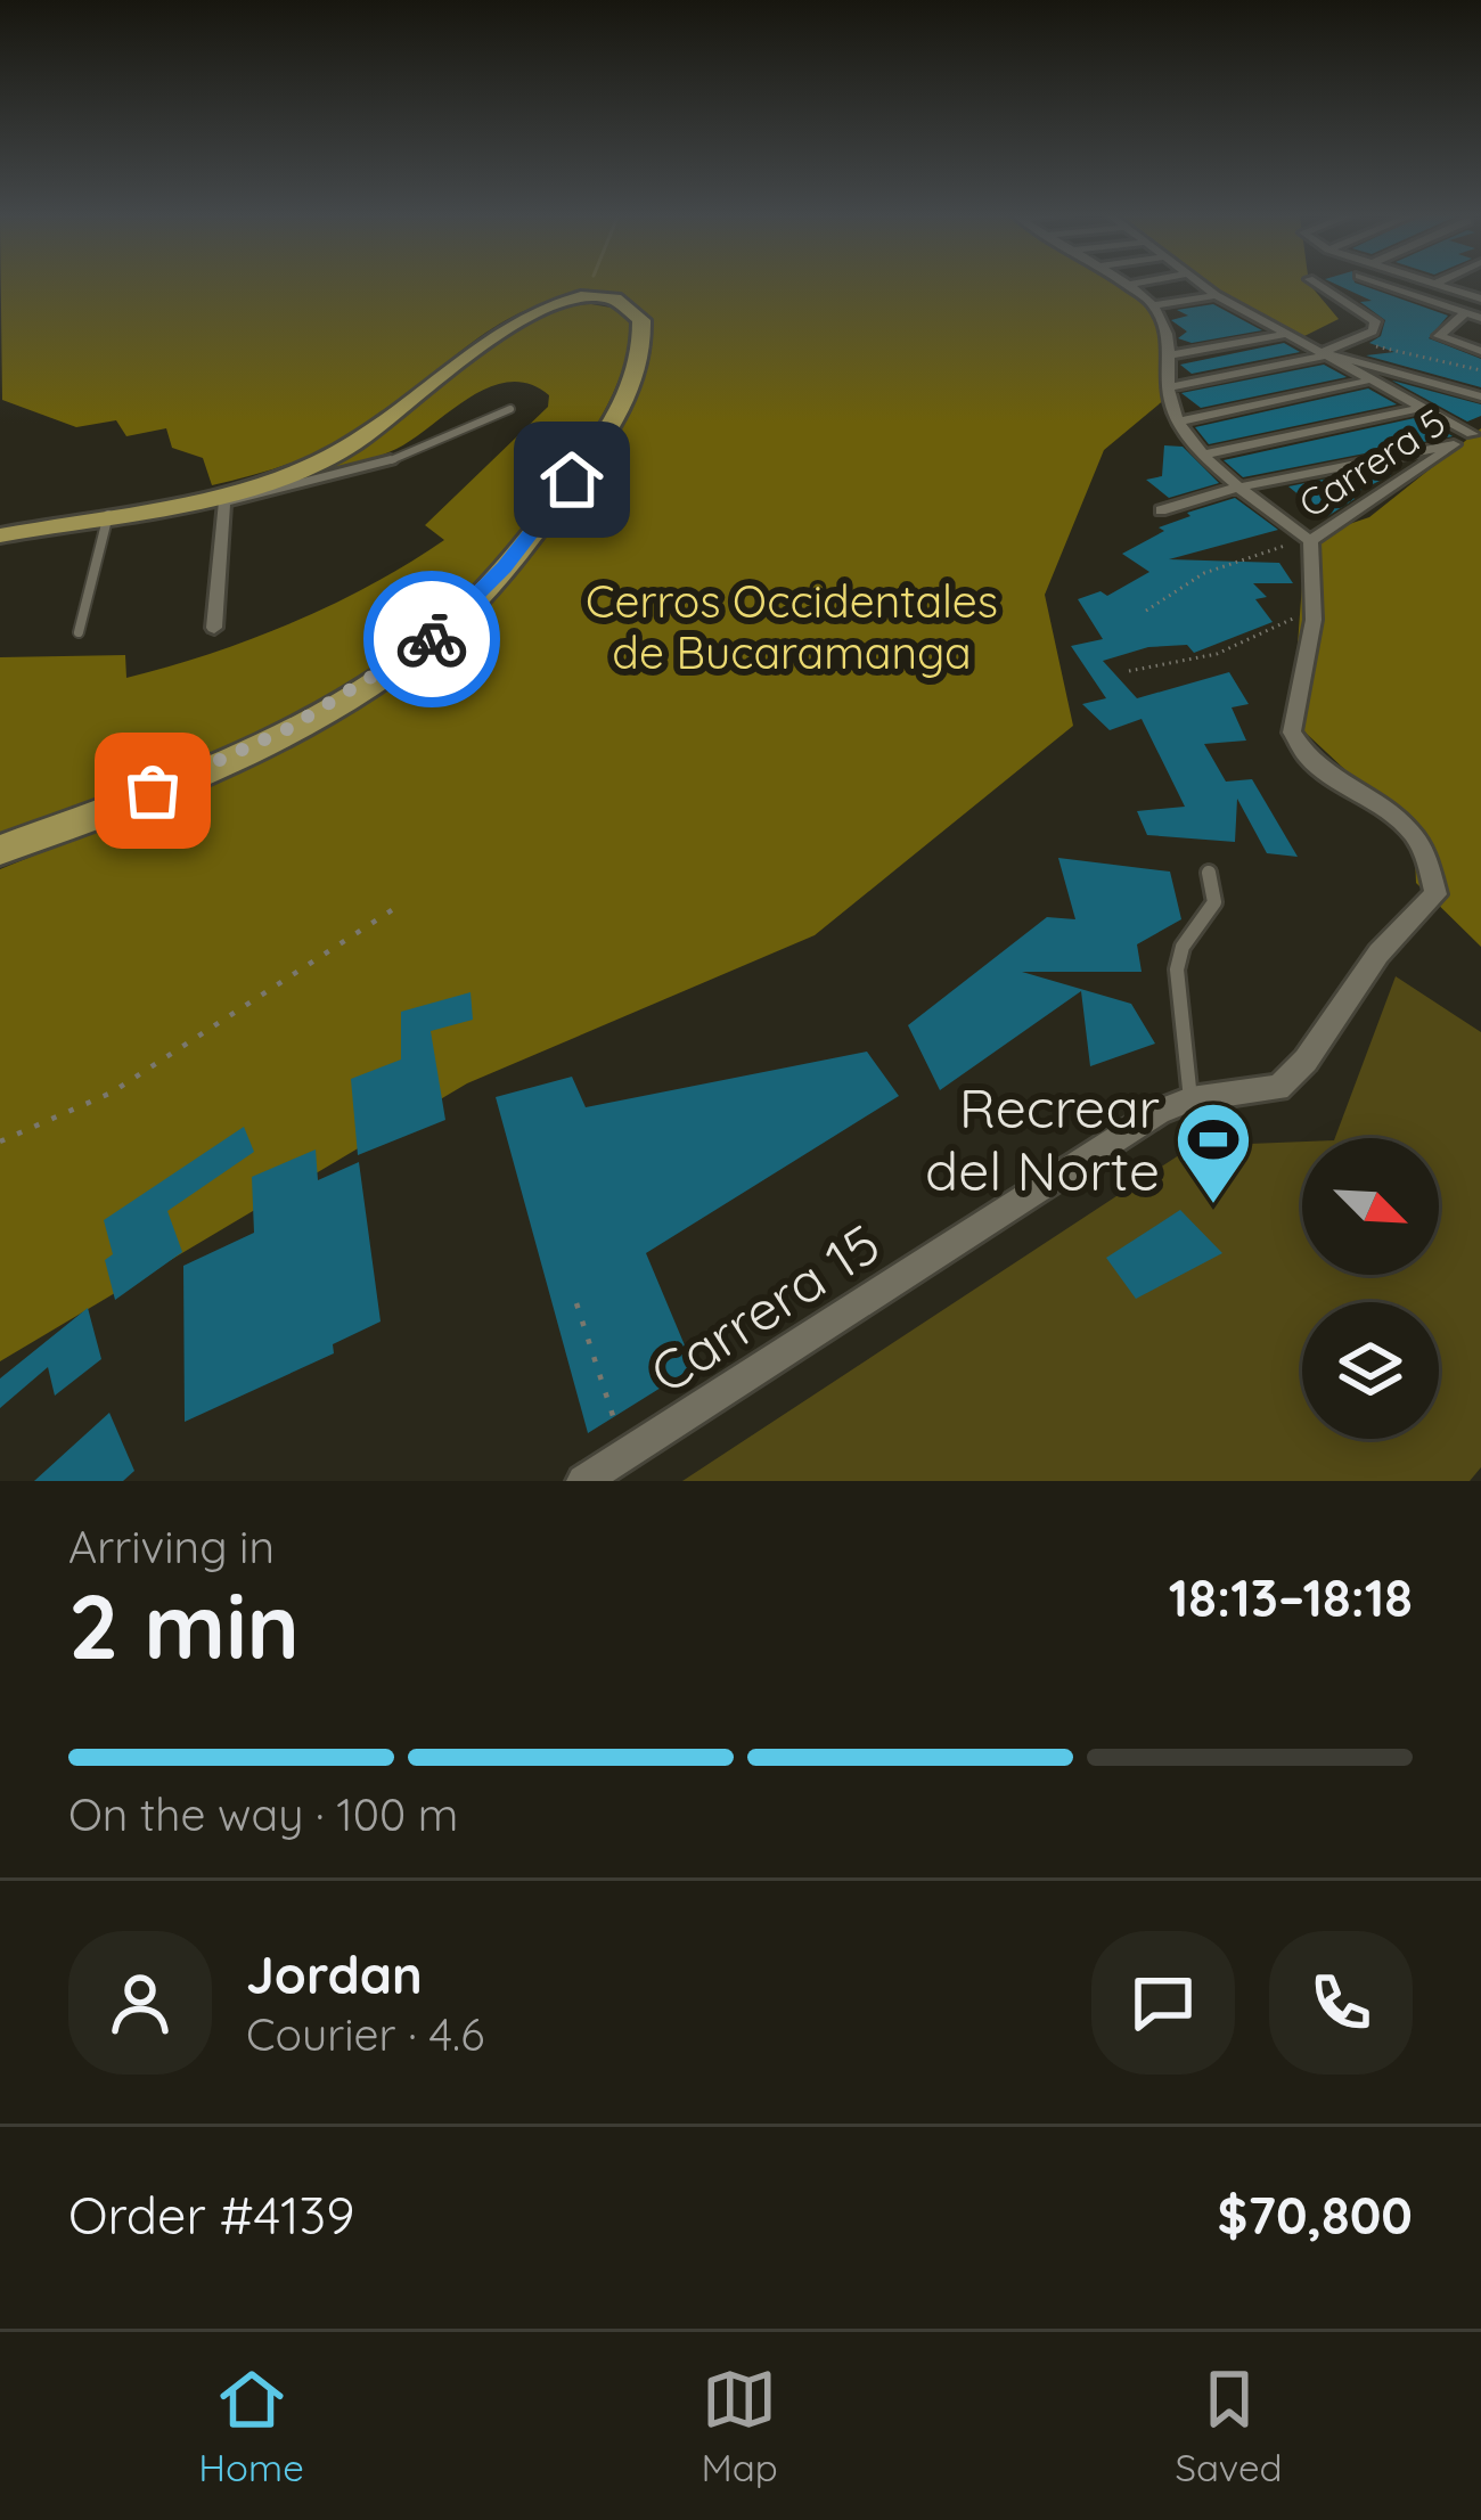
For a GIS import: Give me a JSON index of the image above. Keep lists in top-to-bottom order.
{
  "streets": {
    "street": ["Carrera 5", "Carrera 15"]
  },
  "crossings": [
    ["Carrera 5", "Carrera 15"]
  ],
  "parks": ["Cerros Occidentales de Bucaramanga"],
  "places": {
    "sports": ["Recrear del Norte"]
  },
  "north": "bottom right",
  "page": {
    "heading": ["2 min", "Arriving in", "18:13–18:18"],
    "panel": [
      "Jordan",
      "Courier · 4.6",
      "Order #4139",
      "$70,800"
    ],
    "bar": "On the way · 100 m",
    "tabs": ["Home", "Map", "Saved"]
  }
}
